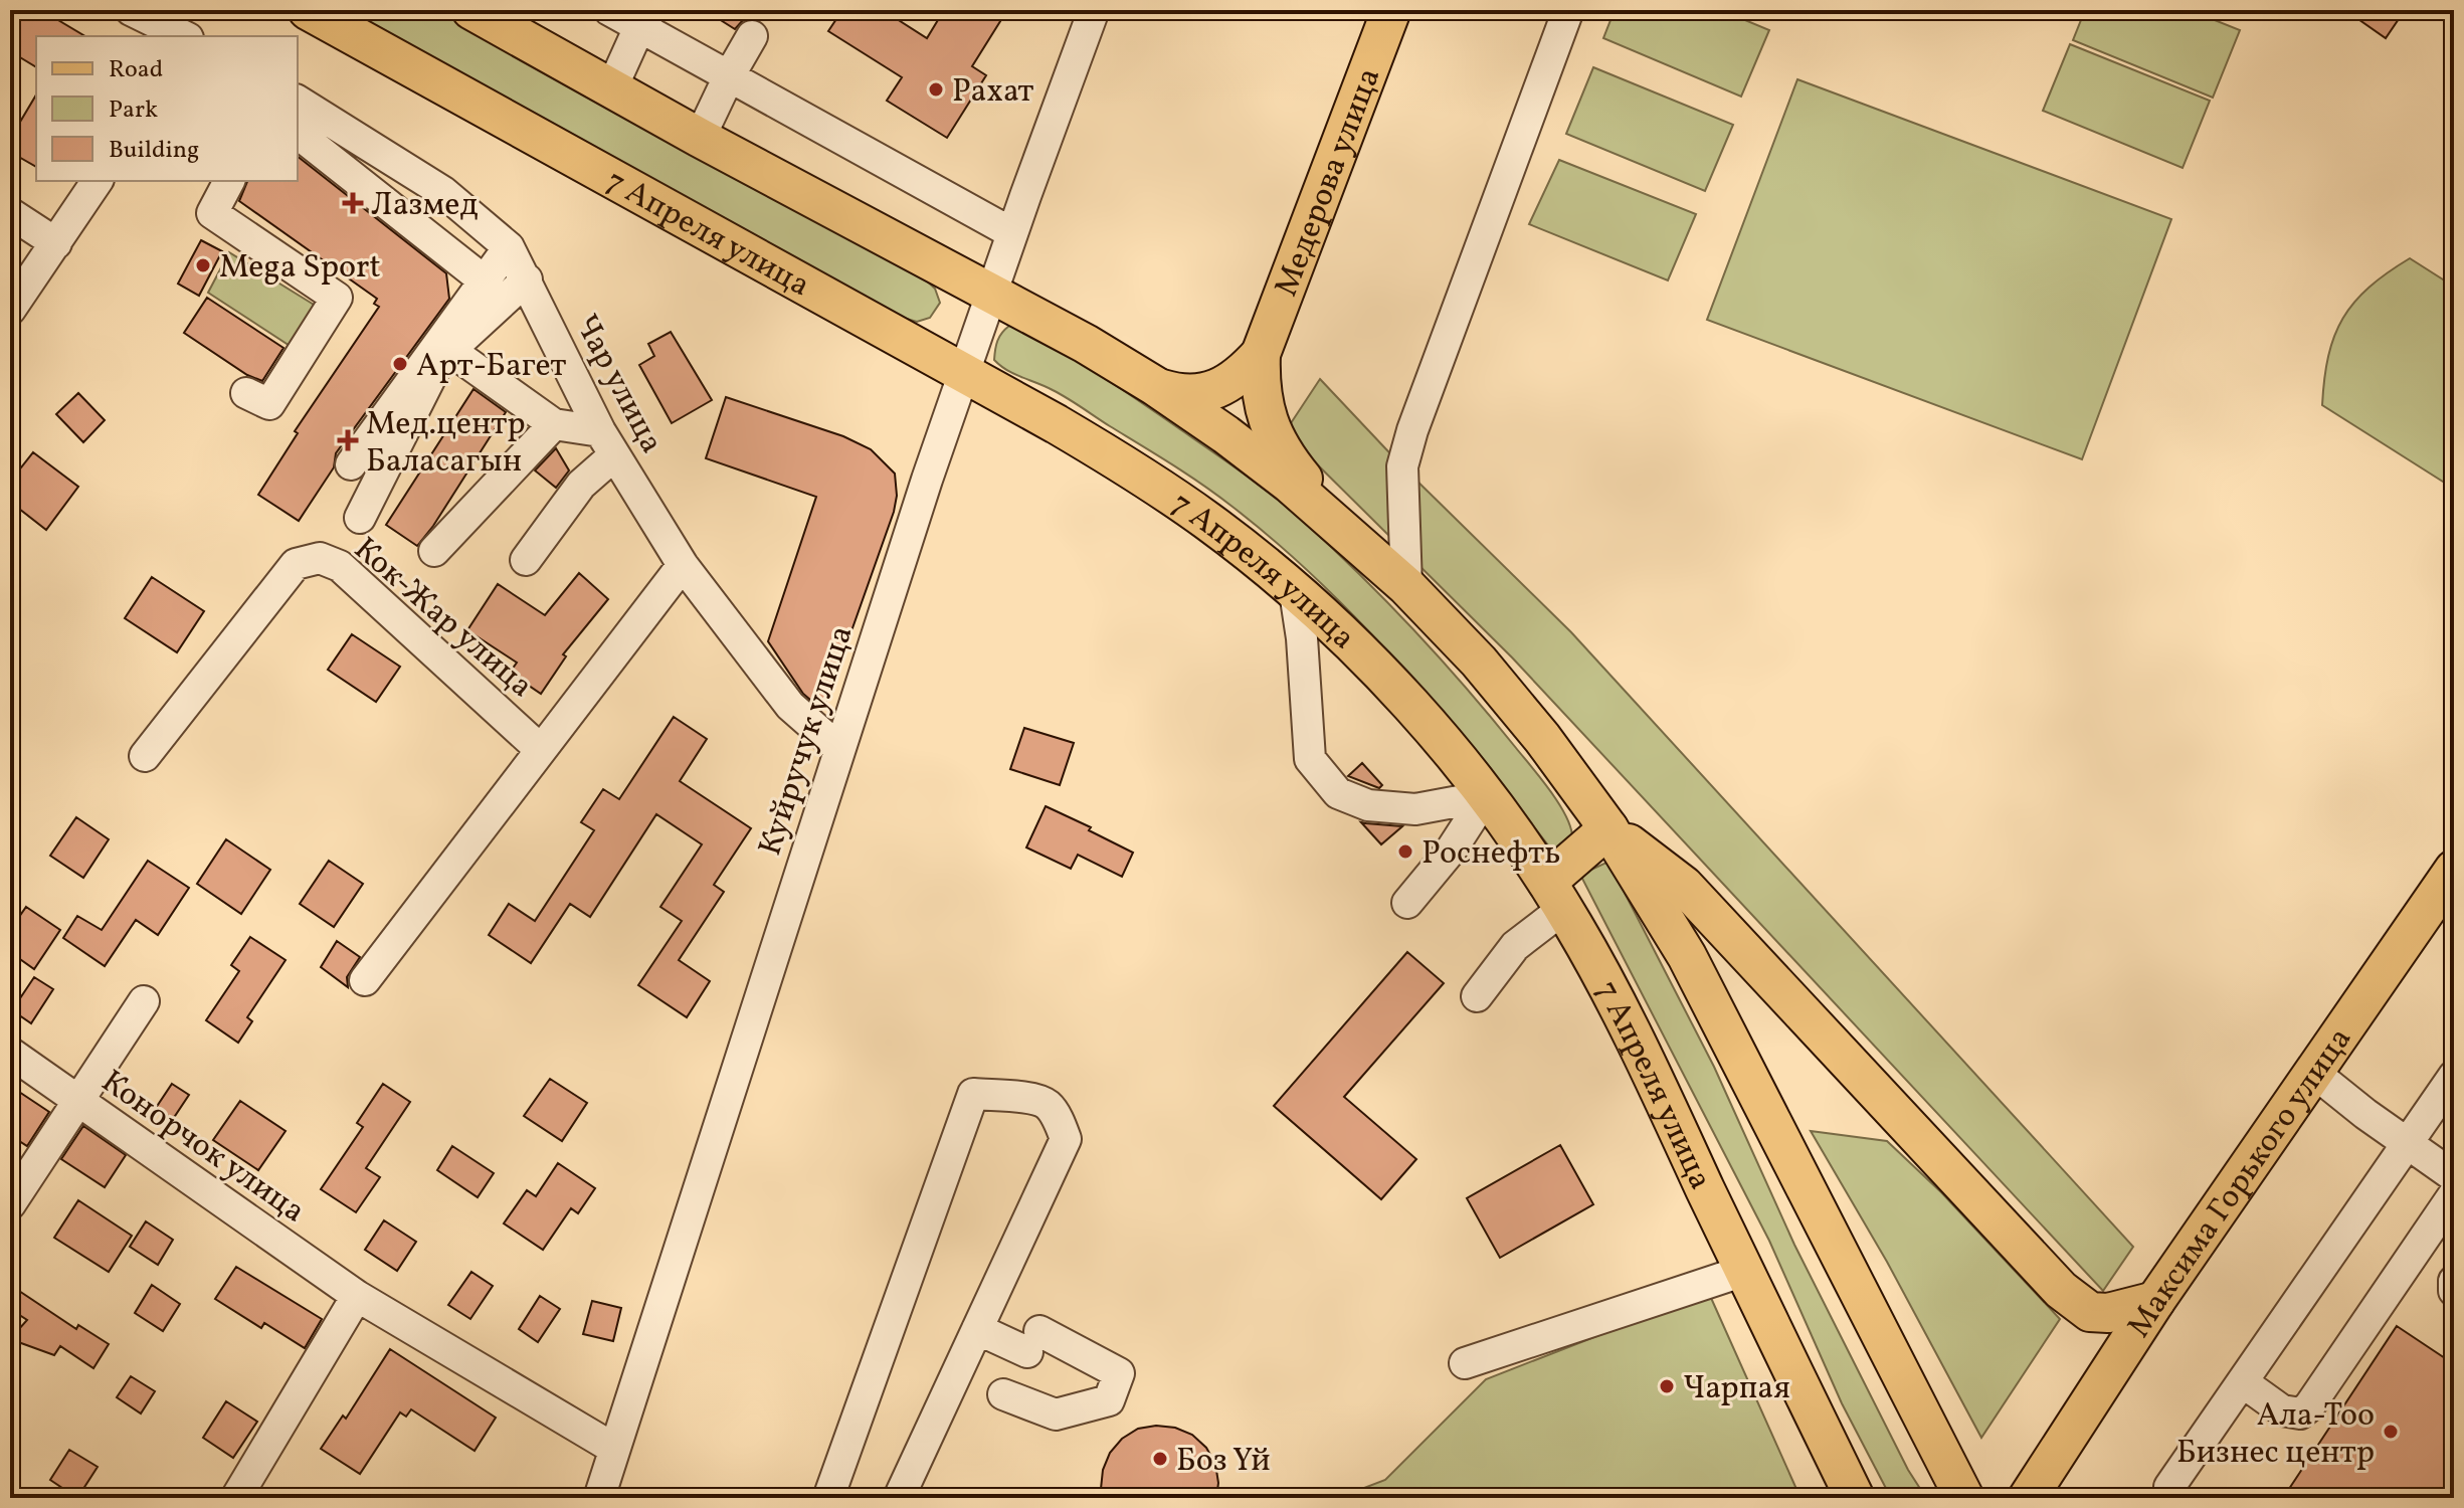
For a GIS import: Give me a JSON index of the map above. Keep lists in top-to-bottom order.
{
  "streets": {
    "main road": ["Медерова улица", "7 Апреля улица", "Максима Горького улица"],
    "street": [
      "Чар улица",
      "Кок-Жар улица",
      "Куйручук улица",
      "Конорчок улица"
    ]
  },
  "crossings": [
    ["7 Апреля улица", "Куйручук улица"],
    ["Чар улица", "Кок-Жар улица"],
    ["Чар улица", "Куйручук улица"],
    ["Куйручук улица", "Конорчок улица"]
  ],
  "places": {
    "other": [
      "Рахат",
      "Mega Sport",
      "Арт-Багет",
      "Роснефть",
      "Чарпая",
      "Ала-Тоо Бизнес центр",
      "Боз Үй"
    ],
    "health": ["Лазмед", "Мед.центр Баласагын"]
  },
  "legend": ["Road", "Park", "Building"]
}
